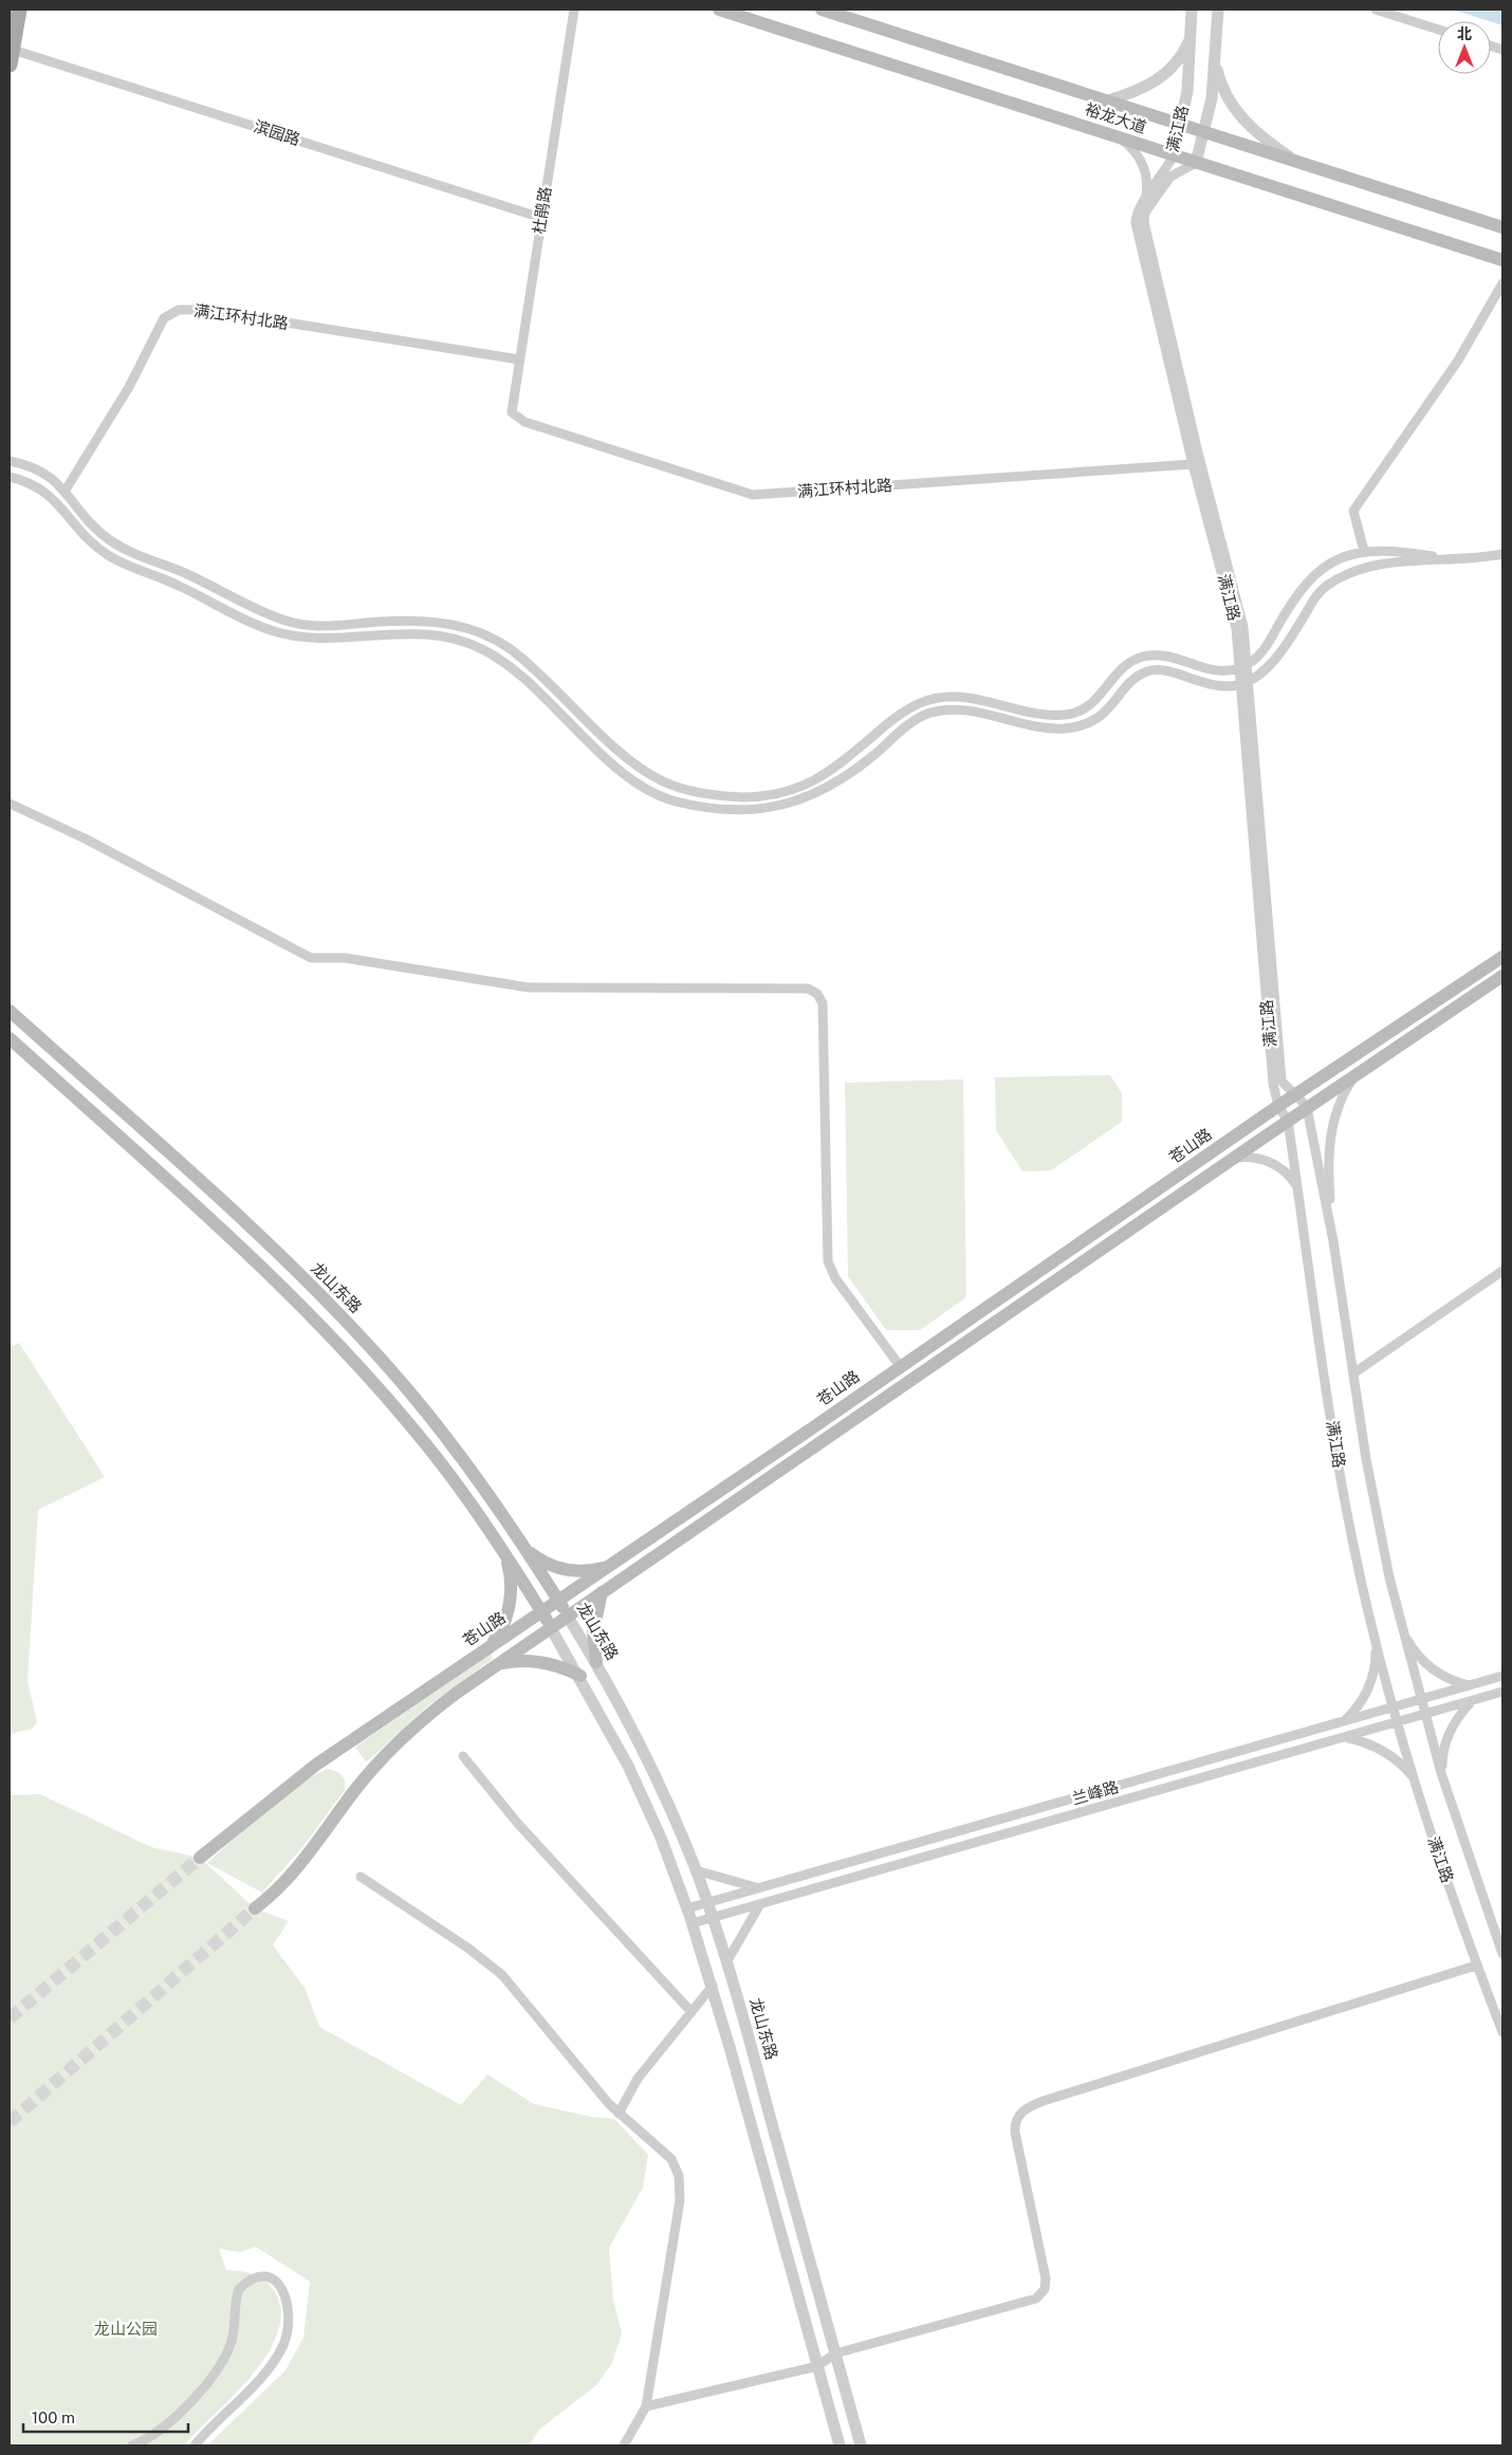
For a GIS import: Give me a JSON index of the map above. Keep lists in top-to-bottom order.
{
  "streets": {
    "main road": ["裕龙大道", "苍山路", "龙山东路"],
    "street": [
      "满江路",
      "滨园路",
      "杜鹃路",
      "满江环村北路",
      "兰峰路"
    ]
  },
  "crossings": [
    ["裕龙大道", "满江路"],
    ["满江路", "满江环村北路"],
    ["满江路", "苍山路"],
    ["满江路", "兰峰路"],
    ["滨园路", "杜鹃路"],
    ["杜鹃路", "满江环村北路"],
    ["苍山路", "龙山东路"],
    ["龙山东路", "兰峰路"]
  ],
  "parks": ["龙山公园"],
  "scale_bar": "100 m",
  "north": "top"
}
